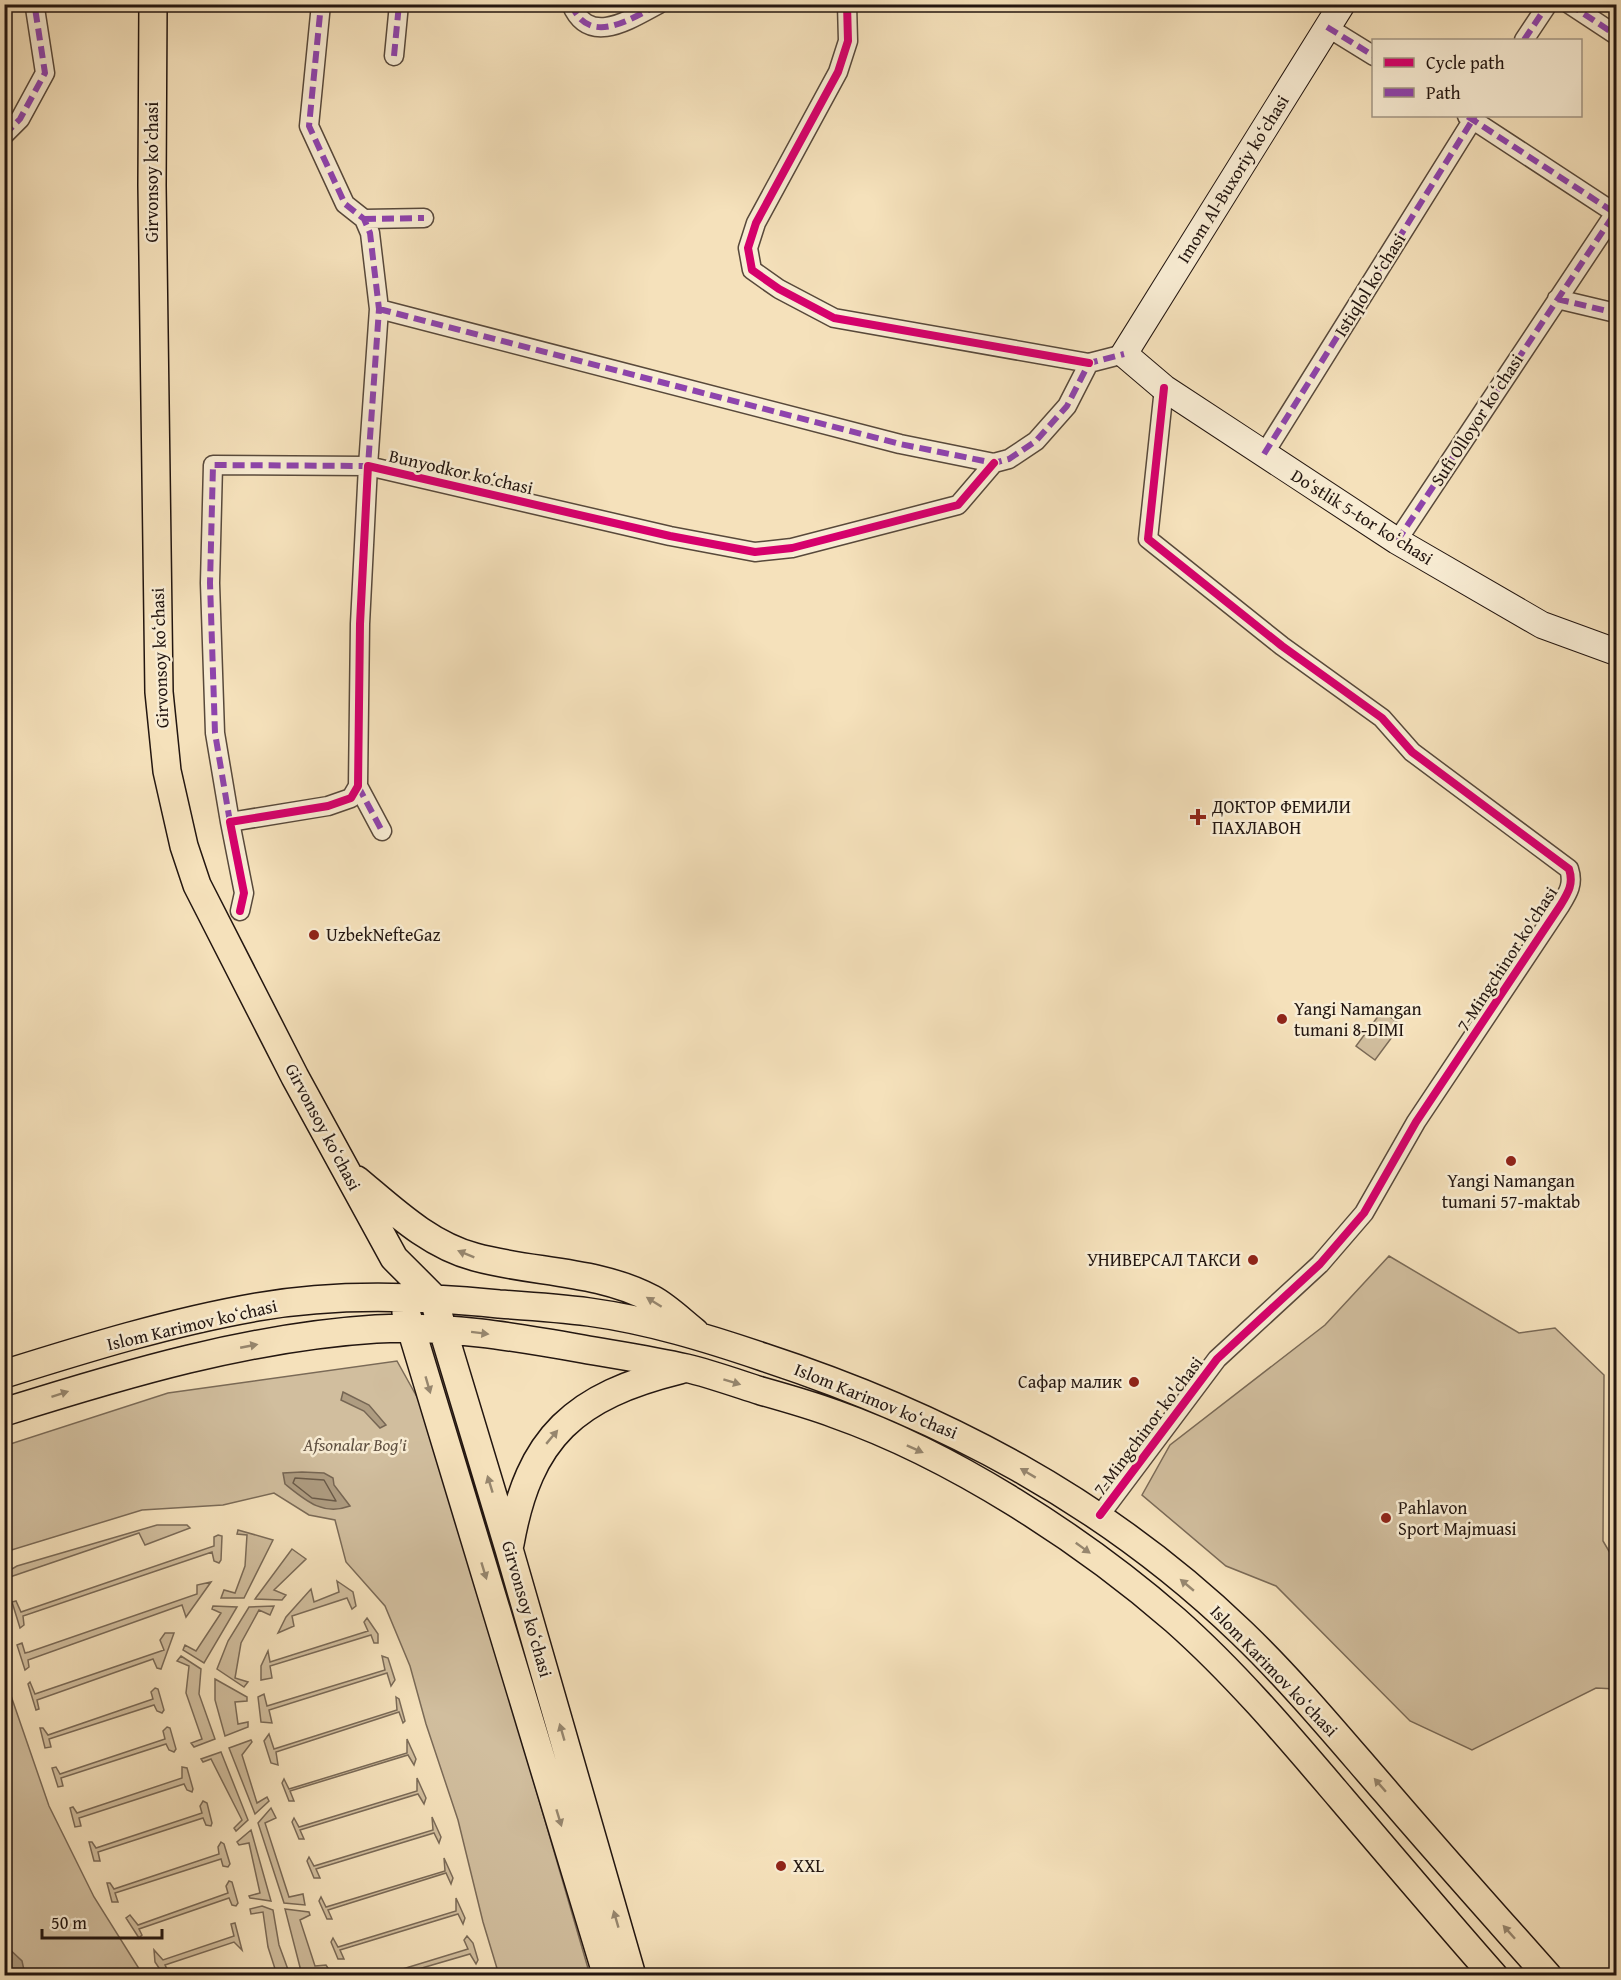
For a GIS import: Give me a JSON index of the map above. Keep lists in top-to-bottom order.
{
  "streets": {
    "main road": ["Girvonsoy koʻchasi", "Islom Karimov koʻchasi"],
    "street": [
      "Imom Al-Buxoriy koʻchasi",
      "Istiqlol ko‘chasi",
      "Sufi Olloyor koʻchasi",
      "Bunyodkor koʻchasi",
      "Doʻstlik 5-tor koʻchasi",
      "7-Mingchinor ko'chasi"
    ]
  },
  "crossings": [
    ["Girvonsoy koʻchasi", "Islom Karimov koʻchasi"],
    ["Imom Al-Buxoriy koʻchasi", "Doʻstlik 5-tor koʻchasi"],
    ["Istiqlol ko‘chasi", "Sufi Olloyor koʻchasi"],
    ["Istiqlol ko‘chasi", "Doʻstlik 5-tor koʻchasi"],
    ["Sufi Olloyor koʻchasi", "Doʻstlik 5-tor koʻchasi"],
    ["Doʻstlik 5-tor koʻchasi", "7-Mingchinor ko'chasi"],
    ["7-Mingchinor ko'chasi", "Islom Karimov koʻchasi"]
  ],
  "parks": ["Afsonalar Bog'i"],
  "places": {
    "health": ["ДОКТОР ФЕМИЛИ ПАХЛАВОН"],
    "other": [
      "UzbekNefteGaz",
      "Yangi Namangan tumani 8-DIMI",
      "Yangi Namangan tumani 57-maktab",
      "УНИВЕРСАЛ ТАКСИ",
      "Сафар малик",
      "Pahlavon Sport Majmuasi",
      "XXL"
    ]
  },
  "legend": ["Cycle path", "Path"],
  "scale_bar": "50 m"
}
